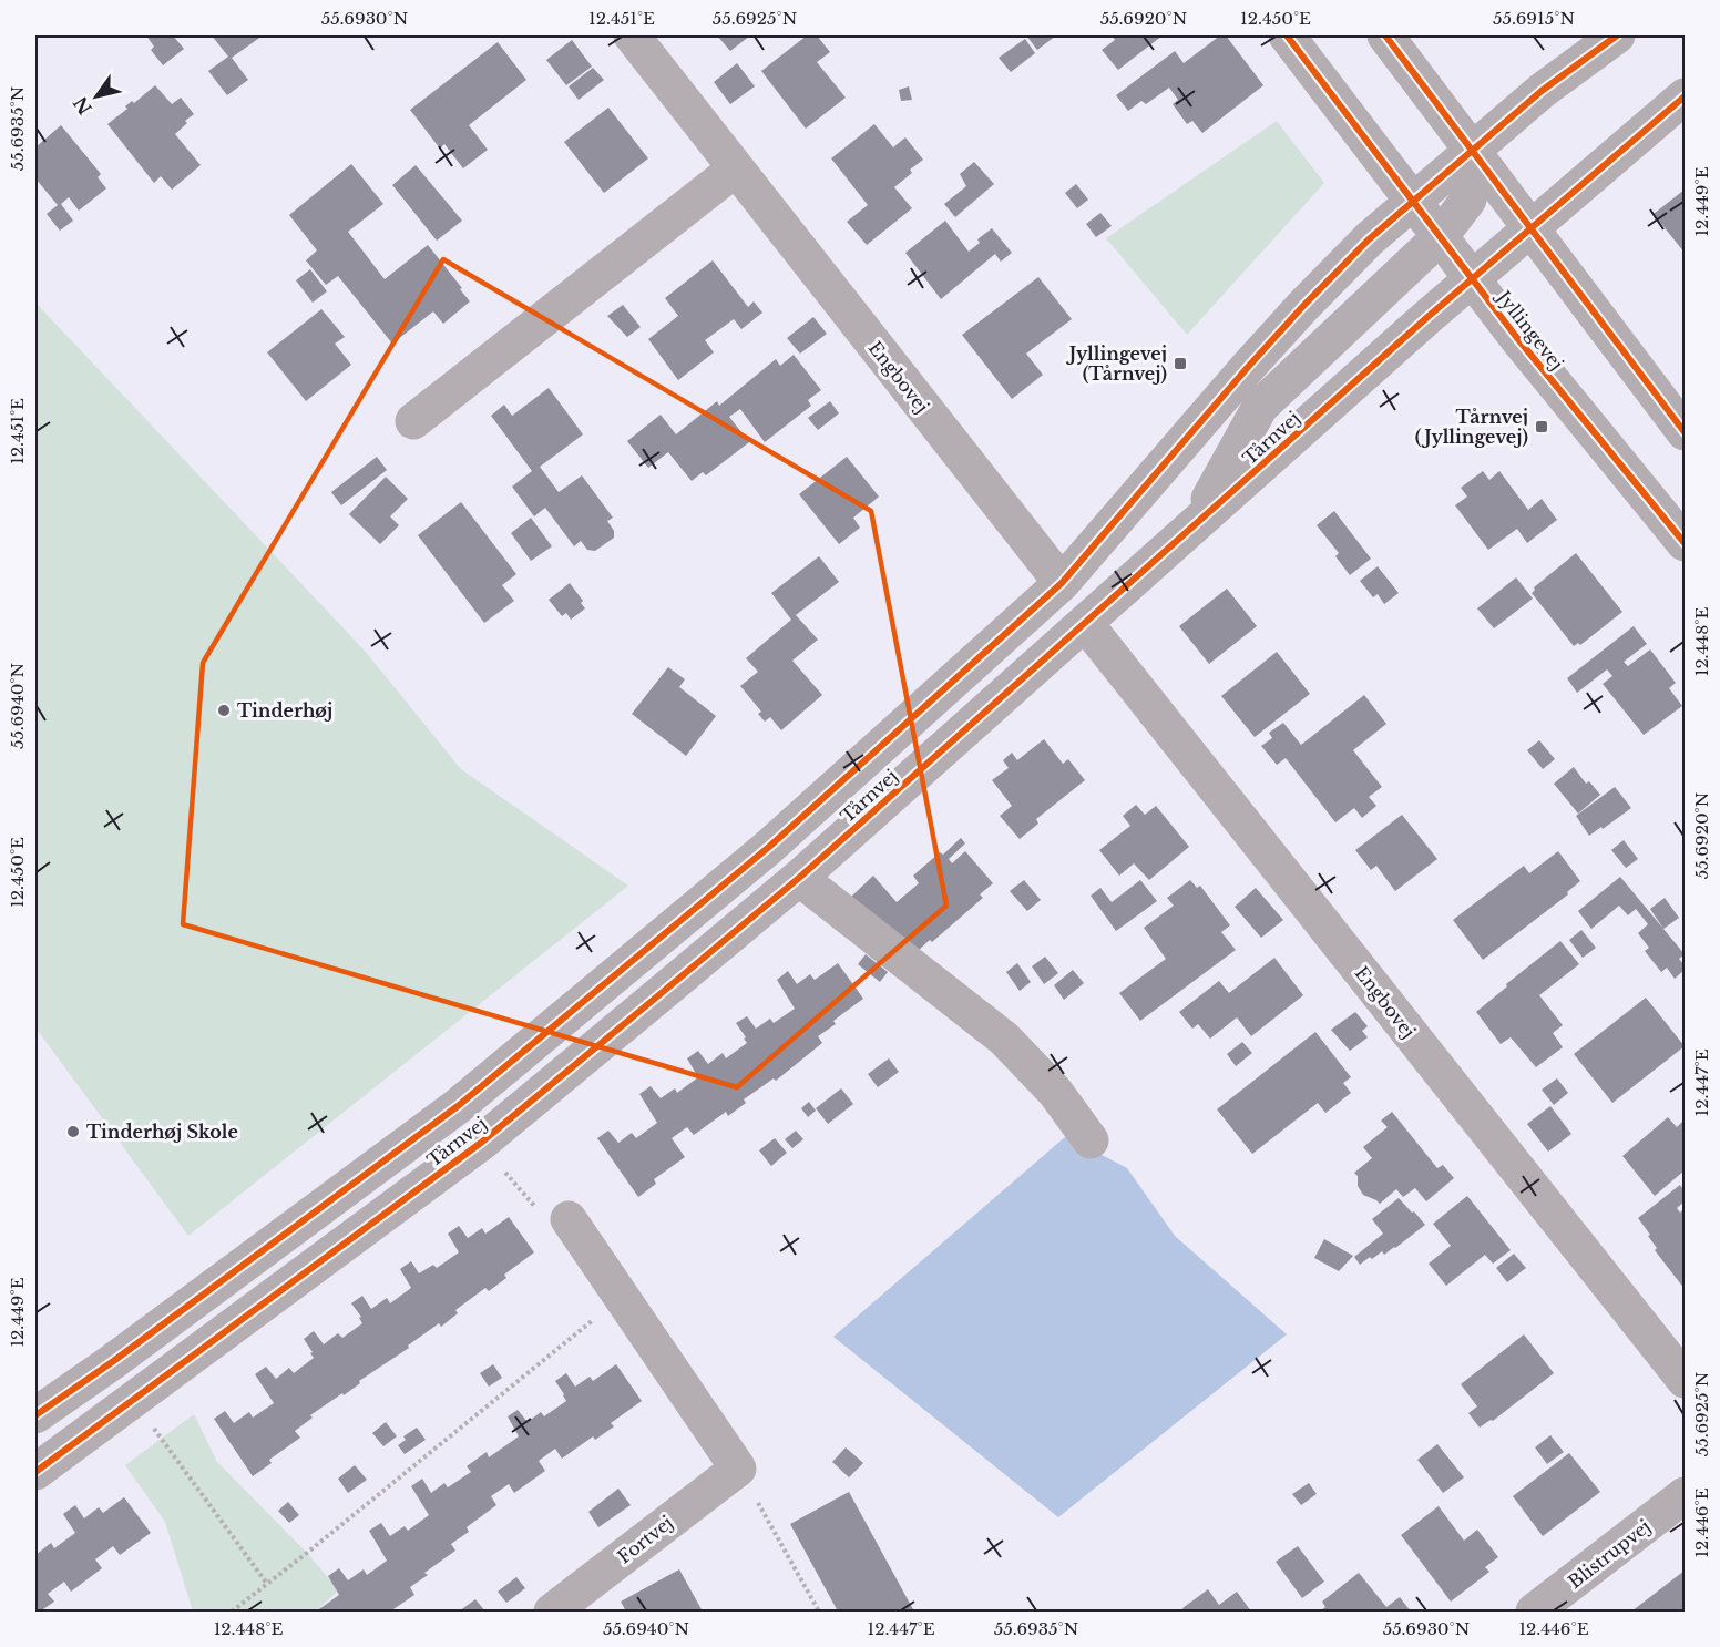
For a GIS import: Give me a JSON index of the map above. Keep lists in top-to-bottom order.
{
  "streets": {
    "street": [
      "Jyllingevej",
      "Engbovej",
      "Tårnvej",
      "Fortvej",
      "Blistrupvej"
    ]
  },
  "crossings": [
    ["Jyllingevej", "Tårnvej"],
    ["Engbovej", "Tårnvej"]
  ],
  "places": {
    "transit": ["Jyllingevej (Tårnvej)", "Tårnvej (Jyllingevej)"],
    "other": ["Tinderhøj", "Tinderhøj Skole"]
  },
  "north": "bottom left",
  "coordinates": [
    "55.6930°N",
    "12.451°E",
    "55.6925°N",
    "55.6920°N",
    "12.450°E",
    "55.6915°N",
    "55.6935°N",
    "12.449°E",
    "12.448°E",
    "55.6940°N",
    "12.447°E",
    "12.446°E"
  ]
}
